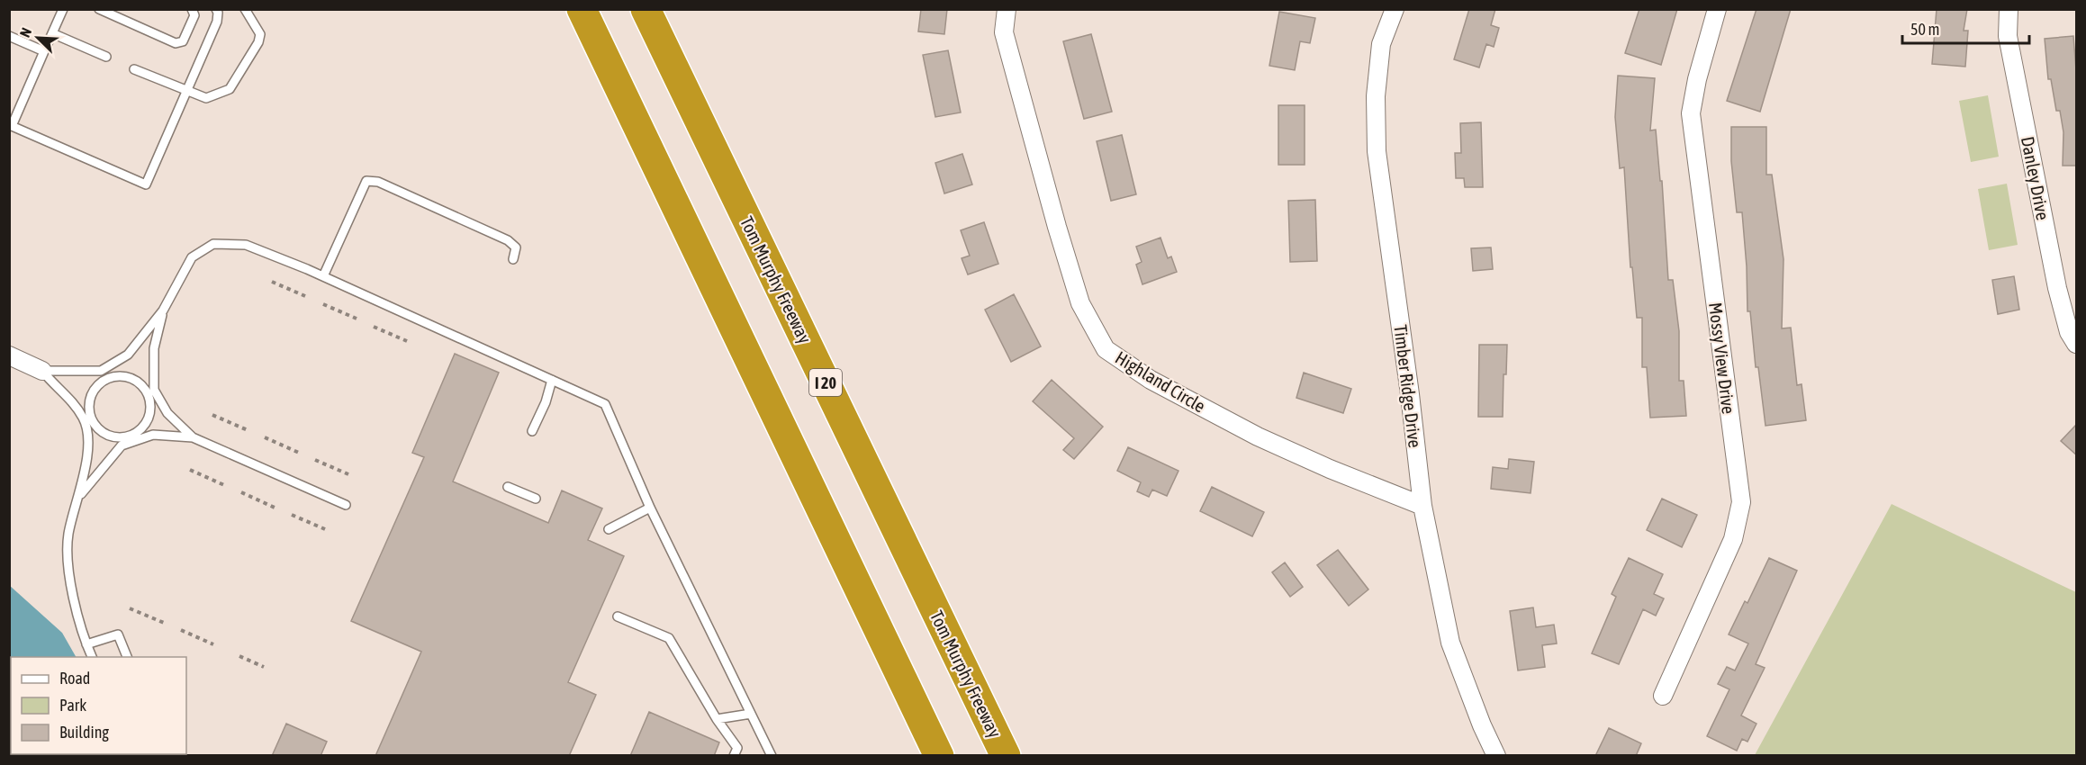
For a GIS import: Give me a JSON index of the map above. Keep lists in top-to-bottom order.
{
  "streets": {
    "highway": ["Tom Murphy Freeway", "I 20"],
    "street": [
      "Danley Drive",
      "Mossy View Drive",
      "Highland Circle",
      "Timber Ridge Drive"
    ]
  },
  "crossings": [
    ["Highland Circle", "Timber Ridge Drive"]
  ],
  "legend": ["Road", "Park", "Building"],
  "scale_bar": "50 m",
  "north": "top left"
}
